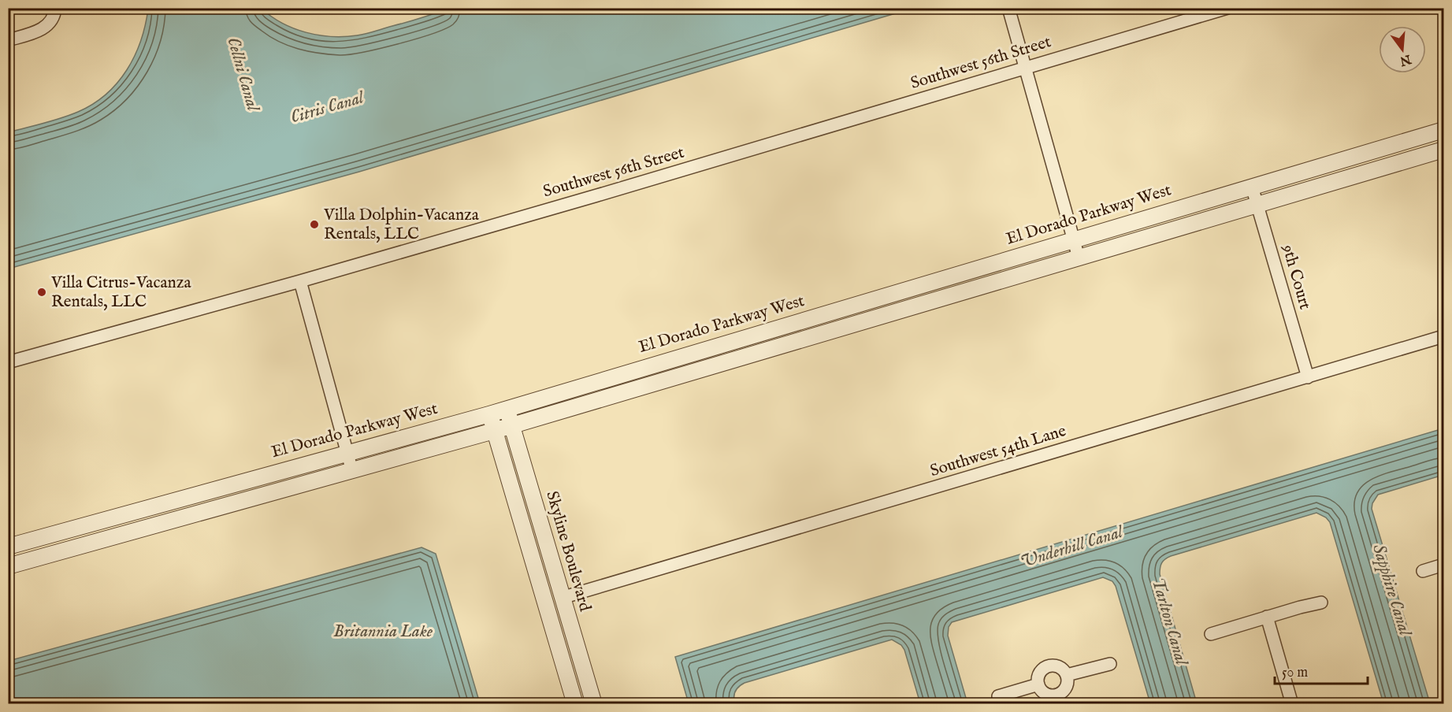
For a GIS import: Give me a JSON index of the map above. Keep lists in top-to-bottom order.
{
  "streets": {
    "street": [
      "Southwest 56th Street",
      "El Dorado Parkway West",
      "9th Court",
      "Southwest 54th Lane",
      "Skyline Boulevard"
    ]
  },
  "crossings": [
    ["El Dorado Parkway West", "9th Court"],
    ["El Dorado Parkway West", "Skyline Boulevard"],
    ["9th Court", "Southwest 54th Lane"],
    ["Southwest 54th Lane", "Skyline Boulevard"]
  ],
  "water": [
    "Cellni Canal",
    "Citris Canal",
    "Underhill Canal",
    "Sapphire Canal",
    "Tarlton Canal",
    "Britannia Lake"
  ],
  "places": ["Villa Dolphin-Vacanza Rentals, LLC", "Villa Citrus-Vacanza Rentals, LLC"],
  "scale_bar": "50 m",
  "north": "bottom"
}
